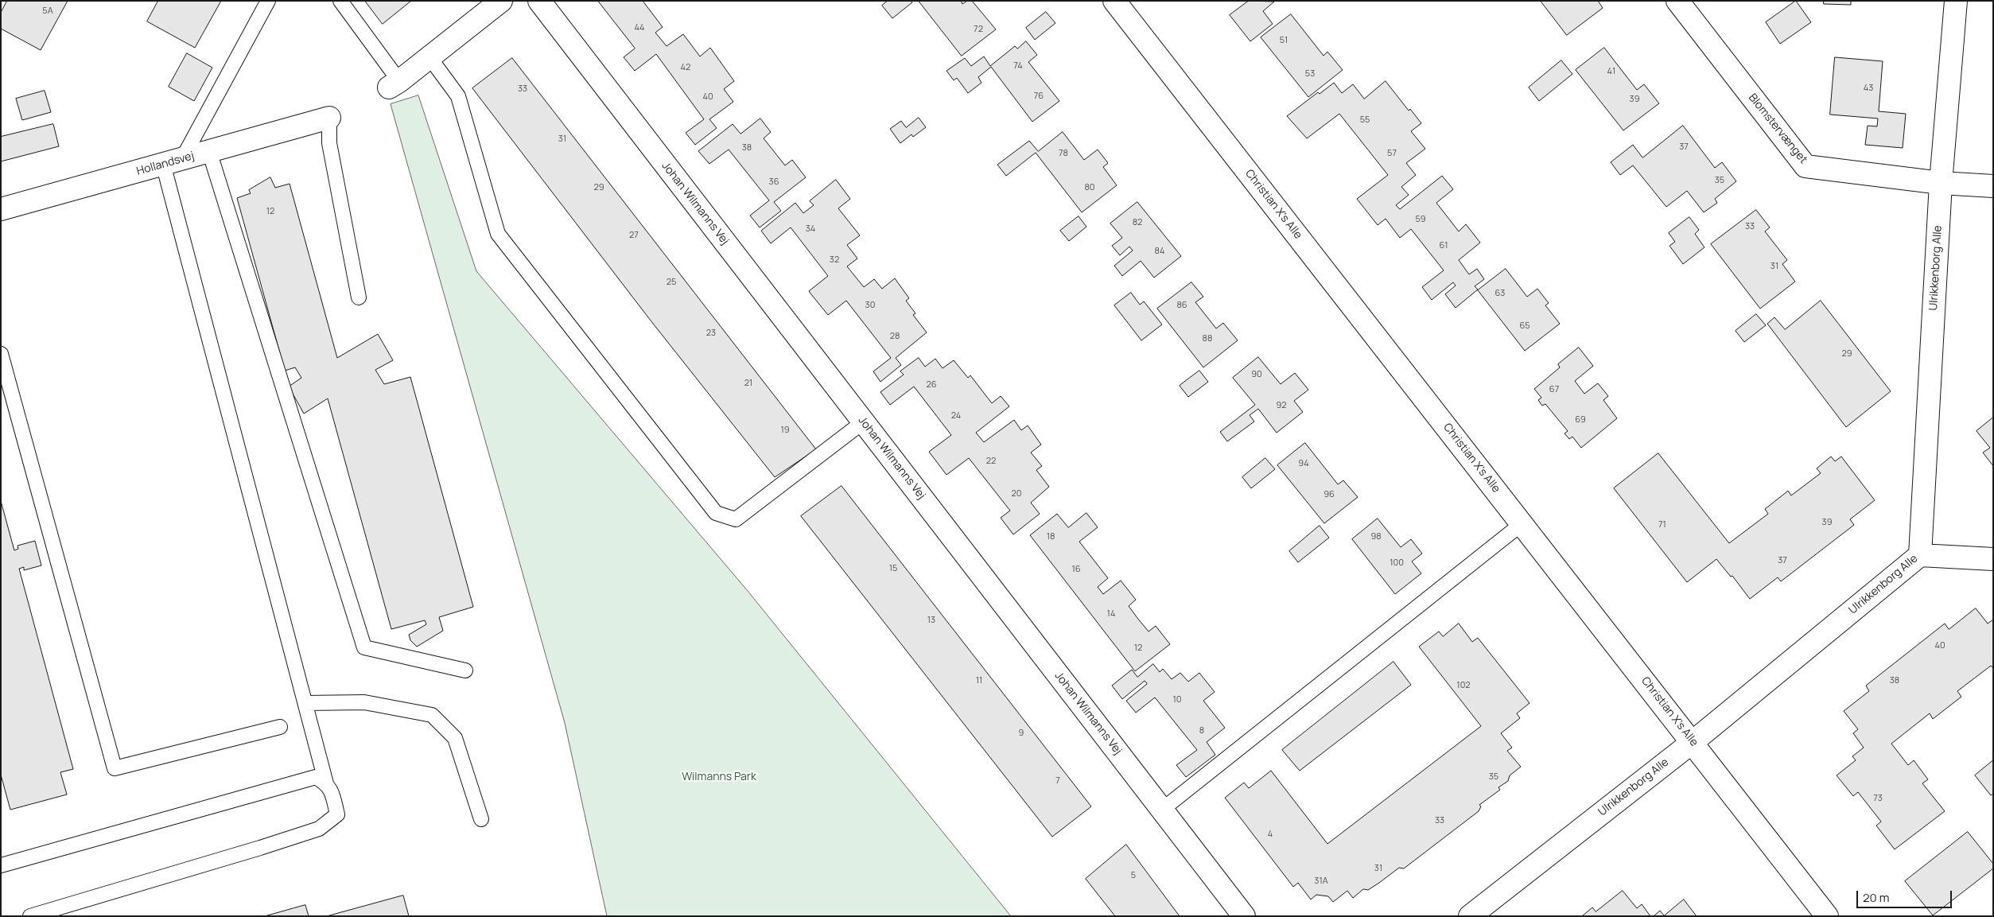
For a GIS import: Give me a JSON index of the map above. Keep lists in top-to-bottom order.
{
  "streets": {
    "street": [
      "Blomstervænget",
      "Hollandsvej",
      "Johan Wilmanns Vej",
      "Christian X's Alle",
      "Ulrikkenborg Alle"
    ]
  },
  "crossings": [
    ["Blomstervænget", "Ulrikkenborg Alle"],
    ["Christian X's Alle", "Ulrikkenborg Alle"]
  ],
  "parks": ["Wilmanns Park"],
  "house_numbers": [
    "5A",
    "44",
    "72",
    "51",
    "74",
    "42",
    "41",
    "53",
    "43",
    "33",
    "76",
    "40",
    "39",
    "55",
    "31",
    "37",
    "38",
    "78",
    "57",
    "35",
    "36",
    "29",
    "80",
    "12",
    "59",
    "82",
    "33",
    "34",
    "27",
    "61",
    "84",
    "32",
    "31",
    "25",
    "63",
    "30",
    "86",
    "65",
    "23",
    "28",
    "88",
    "29",
    "90",
    "21",
    "26",
    "67",
    "92",
    "24",
    "69",
    "19",
    "22",
    "94",
    "20",
    "96",
    "39",
    "71",
    "18",
    "98",
    "37",
    "100",
    "15",
    "16",
    "14",
    "13",
    "40",
    "12",
    "11",
    "38",
    "102",
    "10",
    "8",
    "9",
    "35",
    "7",
    "73",
    "33",
    "4",
    "31",
    "5",
    "31A"
  ],
  "scale_bar": "20 m"
}
